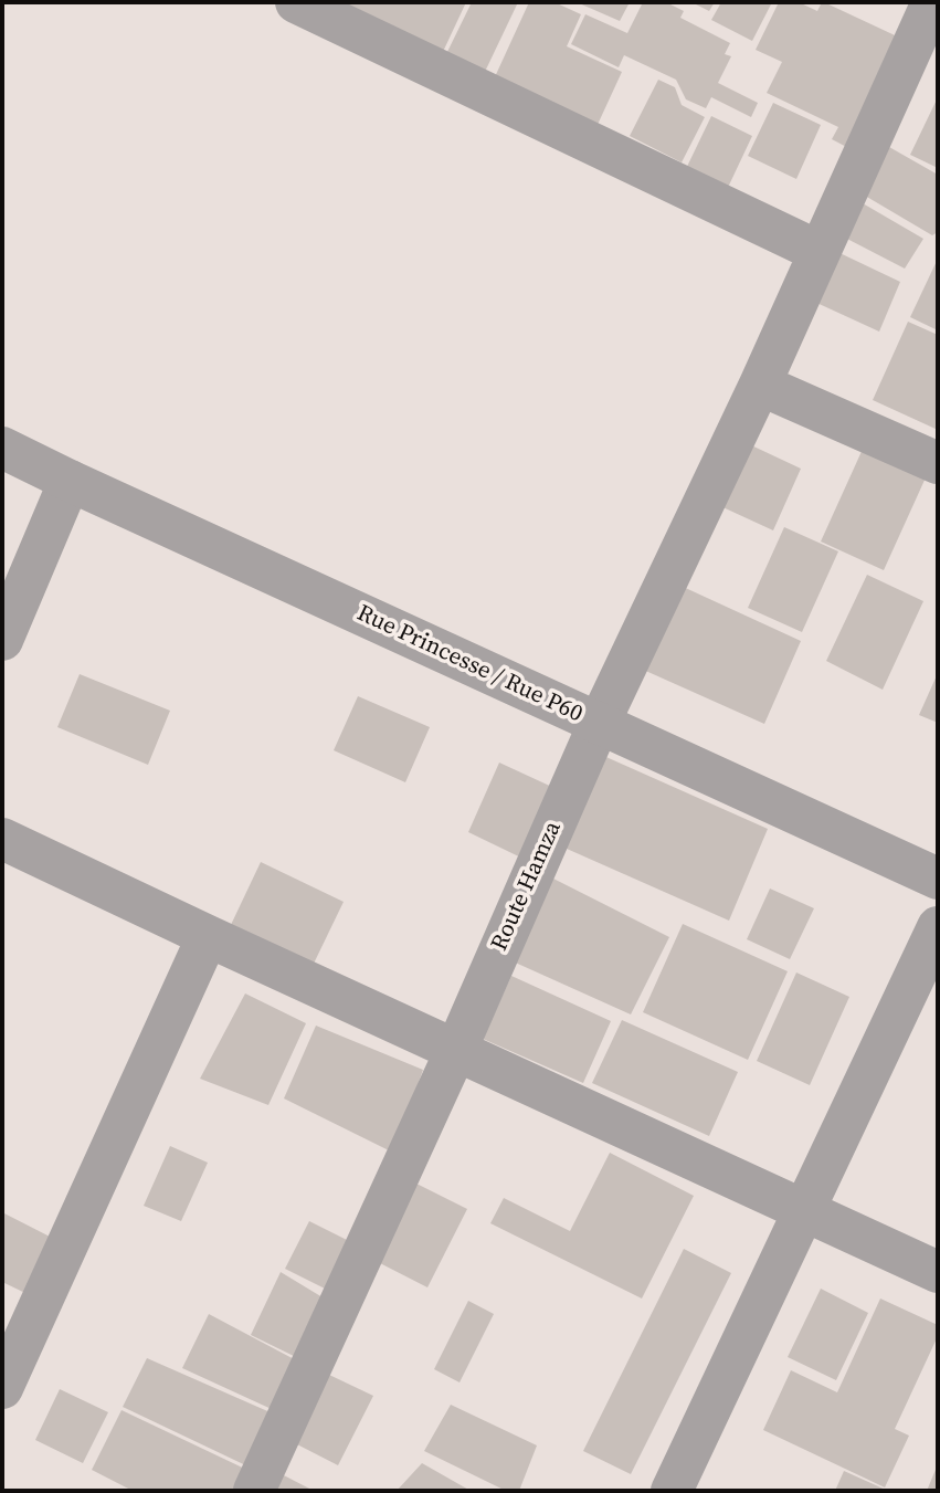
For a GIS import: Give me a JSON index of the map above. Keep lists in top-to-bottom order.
{
  "streets": {
    "street": ["Rue Princesse / Rue P60", "Route Hamza"]
  },
  "crossings": [
    ["Rue Princesse / Rue P60", "Route Hamza"]
  ]
}
